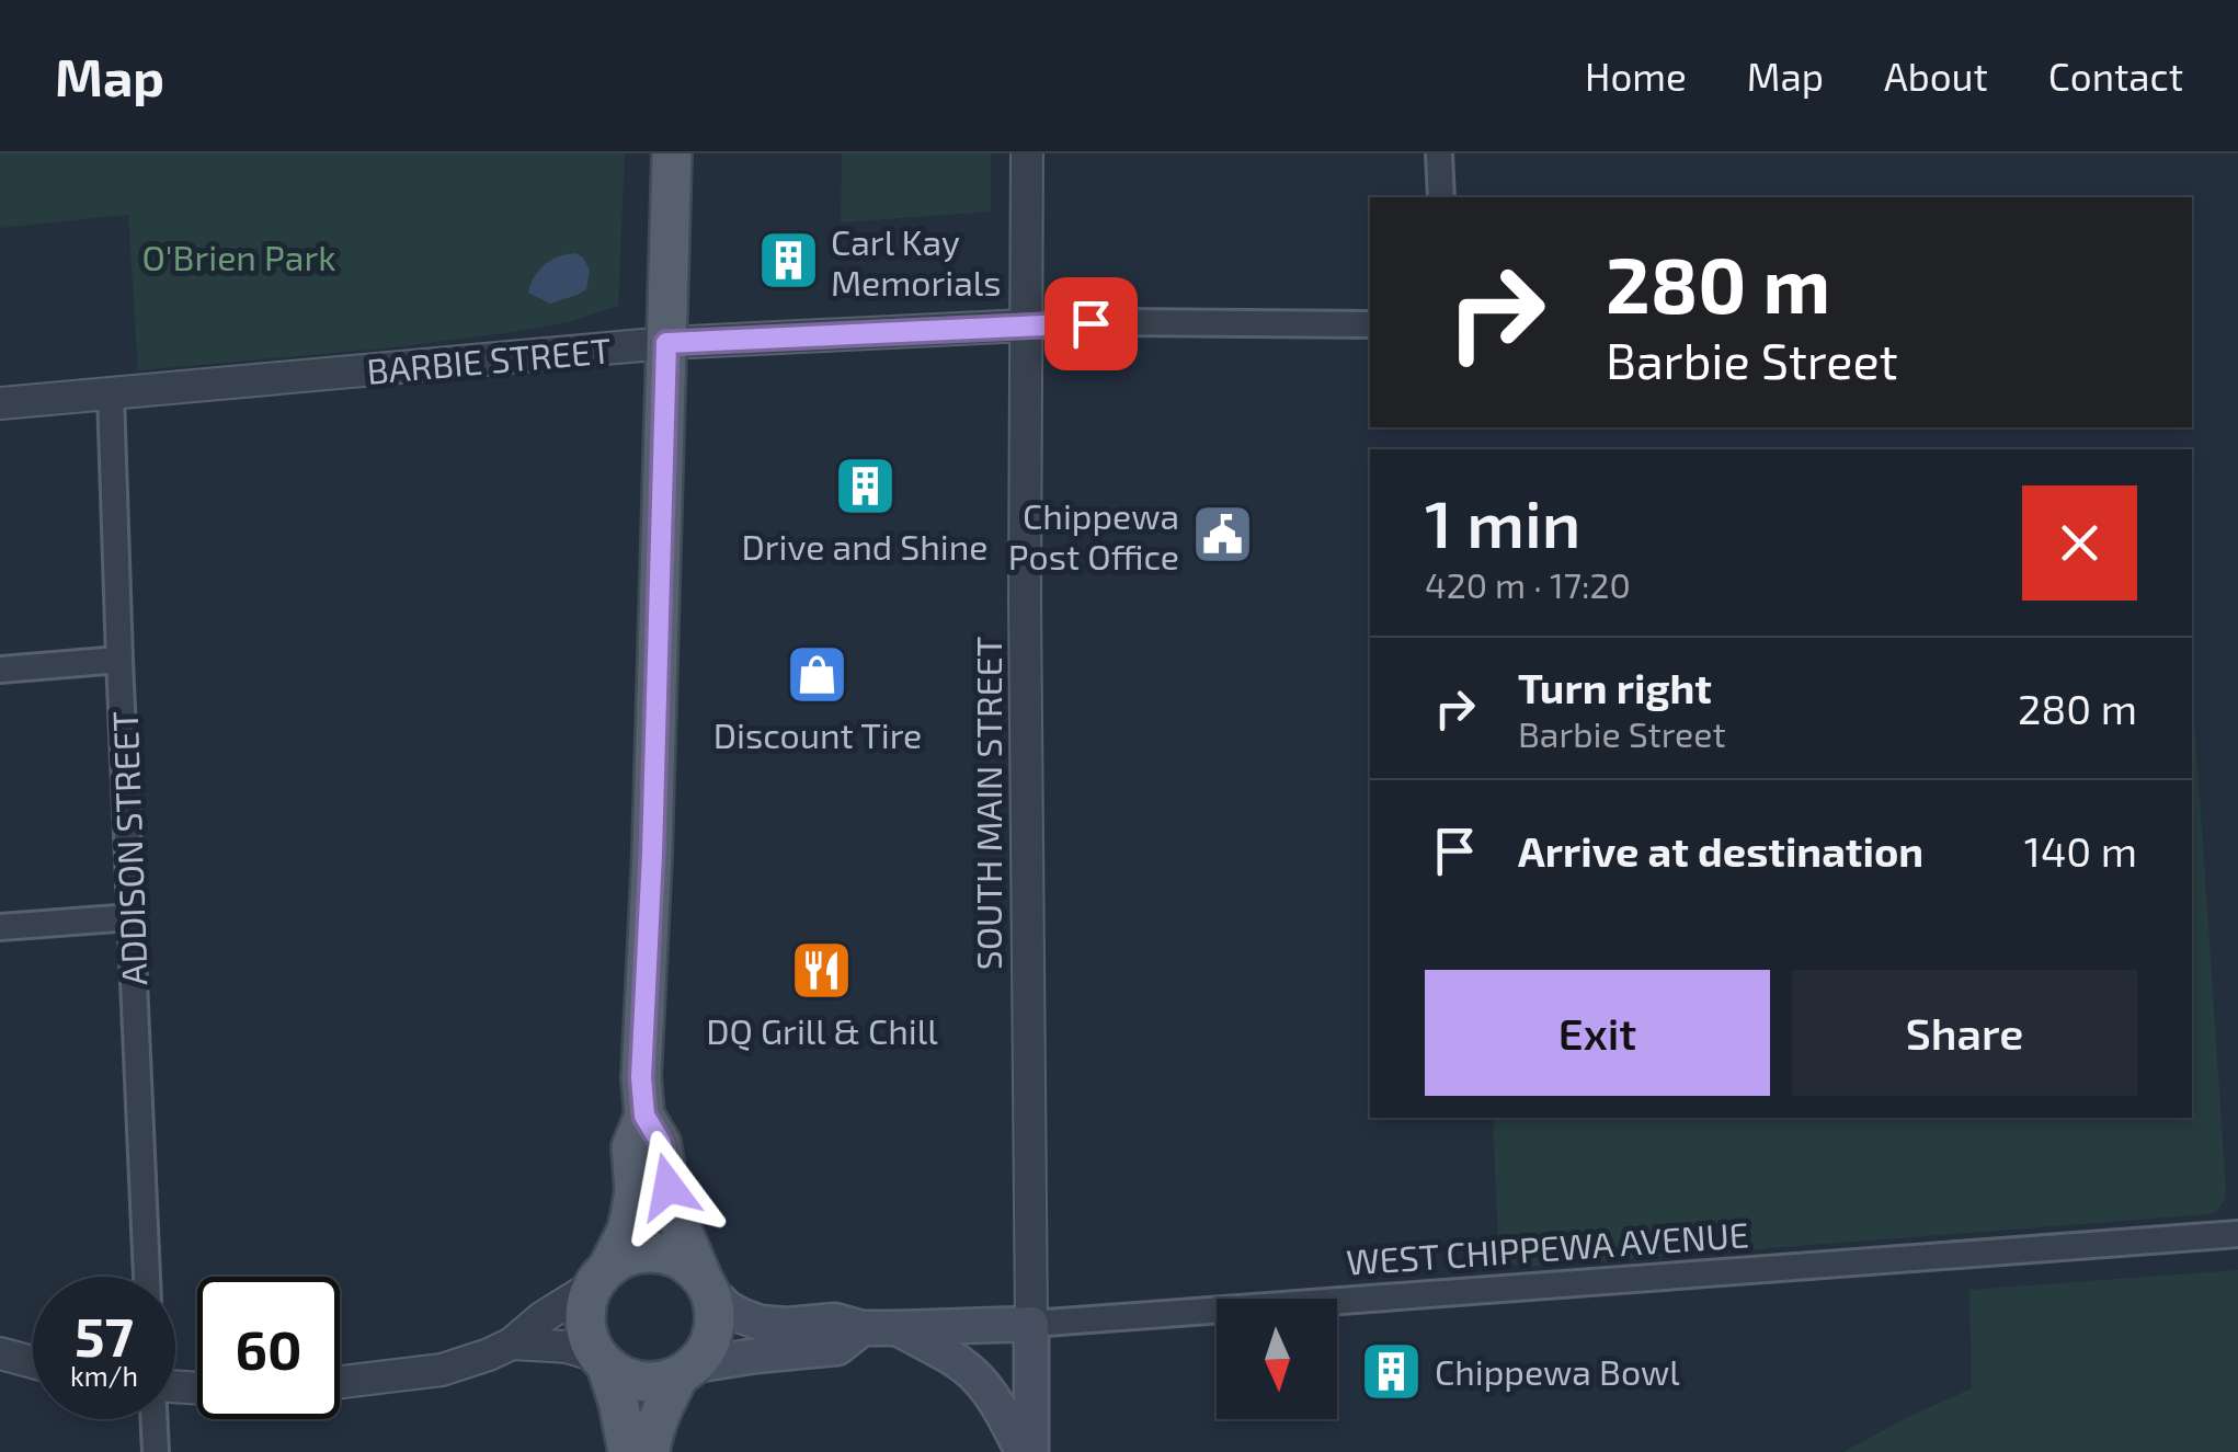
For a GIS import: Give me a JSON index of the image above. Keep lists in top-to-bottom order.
{
  "streets": {
    "main road": ["SOUTH MAIN STREET", "WEST CHIPPEWA AVENUE"],
    "street": ["BARBIE STREET", "ADDISON STREET"]
  },
  "crossings": [
    ["BARBIE STREET", "SOUTH MAIN STREET"],
    ["BARBIE STREET", "ADDISON STREET"],
    ["SOUTH MAIN STREET", "WEST CHIPPEWA AVENUE"]
  ],
  "parks": ["O'Brien Park"],
  "places": {
    "building": ["Carl Kay Memorials", "Drive and Shine", "Chippewa Bowl"],
    "public building": ["Chippewa Post Office"],
    "shop": ["Discount Tire"],
    "restaurant": ["DQ Grill & Chill"]
  },
  "north": "bottom",
  "page": {
    "header": "Map",
    "nav": [
      "Home",
      "Map",
      "About",
      "Contact"
    ],
    "turn": ["280 m", "Barbie Street"],
    "heading": ["1 min", "420 m · 17:20"],
    "list": [
      {
        "name": "Turn right",
        "note": "Barbie Street",
        "value": "280 m"
      },
      {
        "name": "Arrive at destination",
        "value": "140 m"
      }
    ],
    "buttons": ["Exit", "Share"],
    "speed": "57 km/h",
    "limit": "60"
  }
}
